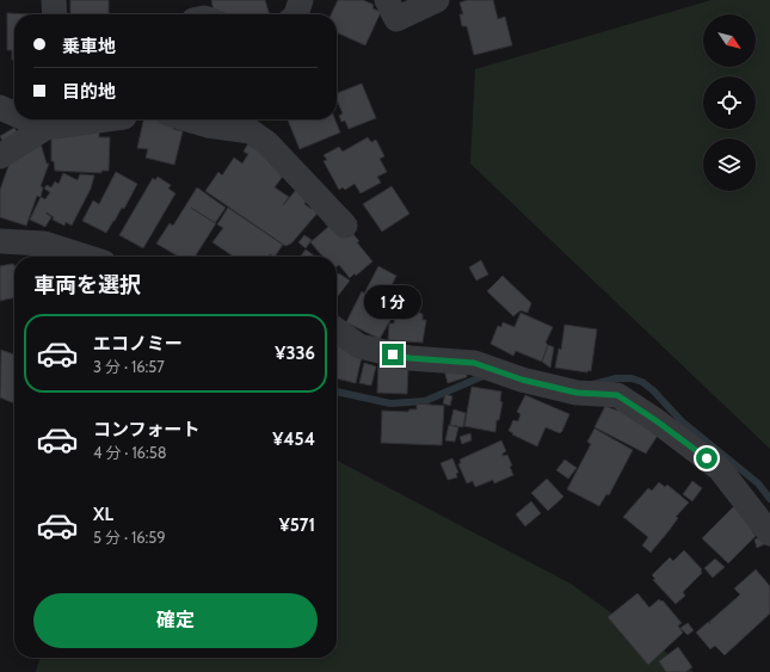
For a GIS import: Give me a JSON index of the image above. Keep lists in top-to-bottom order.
{
  "north": "bottom right",
  "page": {
    "banner": ["乗車地", "目的地"],
    "heading": "車両を選択",
    "bubble": "1 分",
    "list": [
      {
        "name": "エコノミー",
        "note": "3 分 · 16:57",
        "value": "¥336"
      },
      {
        "name": "コンフォート",
        "note": "4 分 · 16:58",
        "value": "¥454"
      },
      {
        "name": "XL",
        "note": "5 分 · 16:59",
        "value": "¥571"
      }
    ],
    "buttons": "確定"
  }
}
